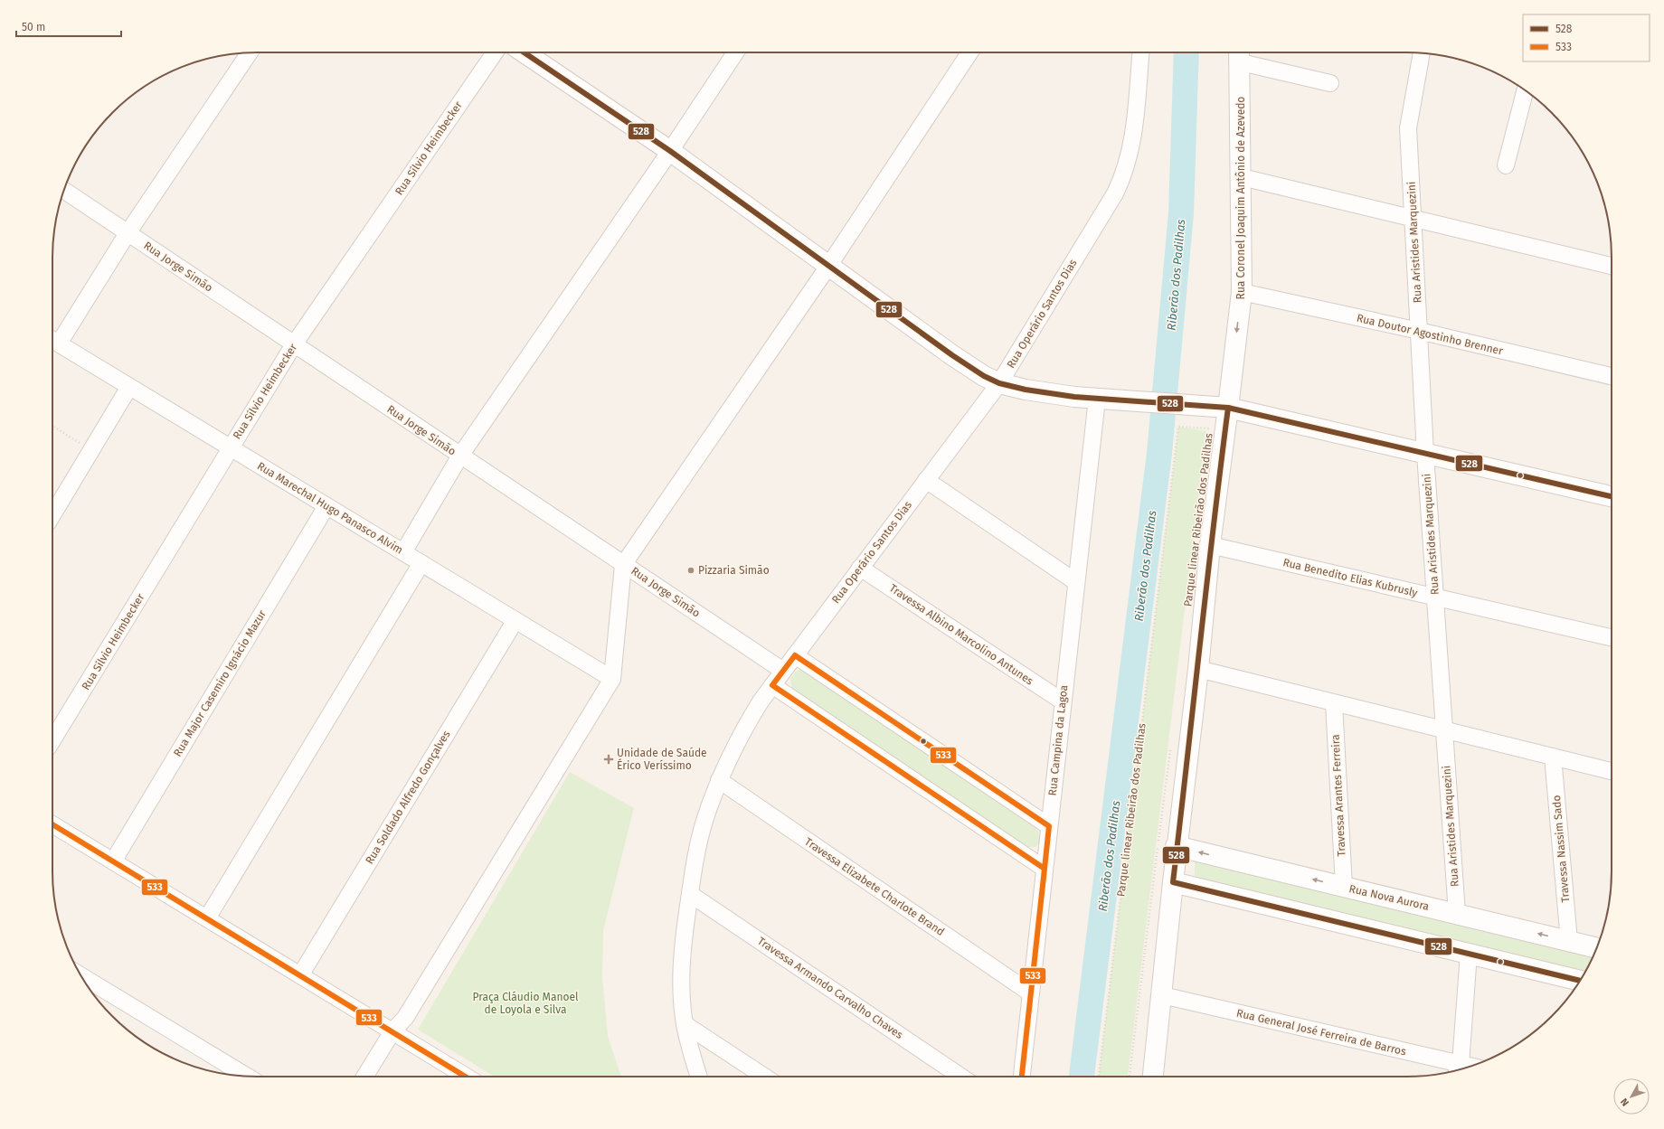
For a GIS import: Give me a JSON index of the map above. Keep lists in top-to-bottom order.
{
  "streets": {
    "main road": ["Rua Coronel Joaquim Antônio de Azevedo", "Rua Nova Aurora"],
    "street": [
      "Rua Sílvio Heimbecker",
      "Rua Aristides Marquezini",
      "Rua Jorge Simão",
      "Rua Operário Santos Dias",
      "Rua Doutor Agostinho Brenner",
      "Rua Marechal Hugo Panasco Alvim",
      "Rua Benedito Elias Kubrusly",
      "Travessa Albino Marcolino Antunes",
      "Rua Major Casemiro Ignácio Mazur",
      "Rua Campina da Lagoa",
      "Travessa Arantes Ferreira",
      "Rua Soldado Alfredo Gonçalves",
      "Travessa Nassim Sado",
      "Travessa Elizabete Charlote Brand",
      "Travessa Armando Carvalho Chaves",
      "Rua General José Ferreira de Barros"
    ],
    "path": ["Parque linear Ribeirão dos Padilhas"]
  },
  "crossings": [
    ["Rua Sílvio Heimbecker", "Rua Jorge Simão"],
    ["Rua Sílvio Heimbecker", "Rua Marechal Hugo Panasco Alvim"],
    ["Rua Coronel Joaquim Antônio de Azevedo", "Rua Doutor Agostinho Brenner"],
    ["Rua Coronel Joaquim Antônio de Azevedo", "Parque linear Ribeirão dos Padilhas"],
    ["Rua Coronel Joaquim Antônio de Azevedo", "Rua Benedito Elias Kubrusly"],
    ["Rua Coronel Joaquim Antônio de Azevedo", "Rua Nova Aurora"],
    ["Rua Coronel Joaquim Antônio de Azevedo", "Rua General José Ferreira de Barros"],
    ["Rua Aristides Marquezini", "Rua Doutor Agostinho Brenner"],
    ["Rua Aristides Marquezini", "Rua Benedito Elias Kubrusly"],
    ["Rua Aristides Marquezini", "Rua Nova Aurora"],
    ["Rua Jorge Simão", "Rua Operário Santos Dias"],
    ["Rua Operário Santos Dias", "Travessa Albino Marcolino Antunes"],
    ["Rua Operário Santos Dias", "Travessa Elizabete Charlote Brand"],
    ["Rua Operário Santos Dias", "Travessa Armando Carvalho Chaves"],
    ["Rua Marechal Hugo Panasco Alvim", "Rua Major Casemiro Ignácio Mazur"],
    ["Rua Marechal Hugo Panasco Alvim", "Rua Soldado Alfredo Gonçalves"],
    ["Travessa Albino Marcolino Antunes", "Rua Campina da Lagoa"],
    ["Rua Campina da Lagoa", "Travessa Elizabete Charlote Brand"],
    ["Travessa Arantes Ferreira", "Rua Nova Aurora"],
    ["Travessa Nassim Sado", "Rua Nova Aurora"]
  ],
  "water": ["Riberão dos Padilhas"],
  "parks": ["Praça Cláudio Manoel de Loyola e Silva"],
  "places": {
    "other": ["Pizzaria Simão"],
    "health": ["Unidade de Saúde Érico Veríssimo"]
  },
  "lines": ["transit line 528", "transit line 533"],
  "legend": ["528", "533"],
  "scale_bar": "50 m",
  "north": "bottom left"
}
